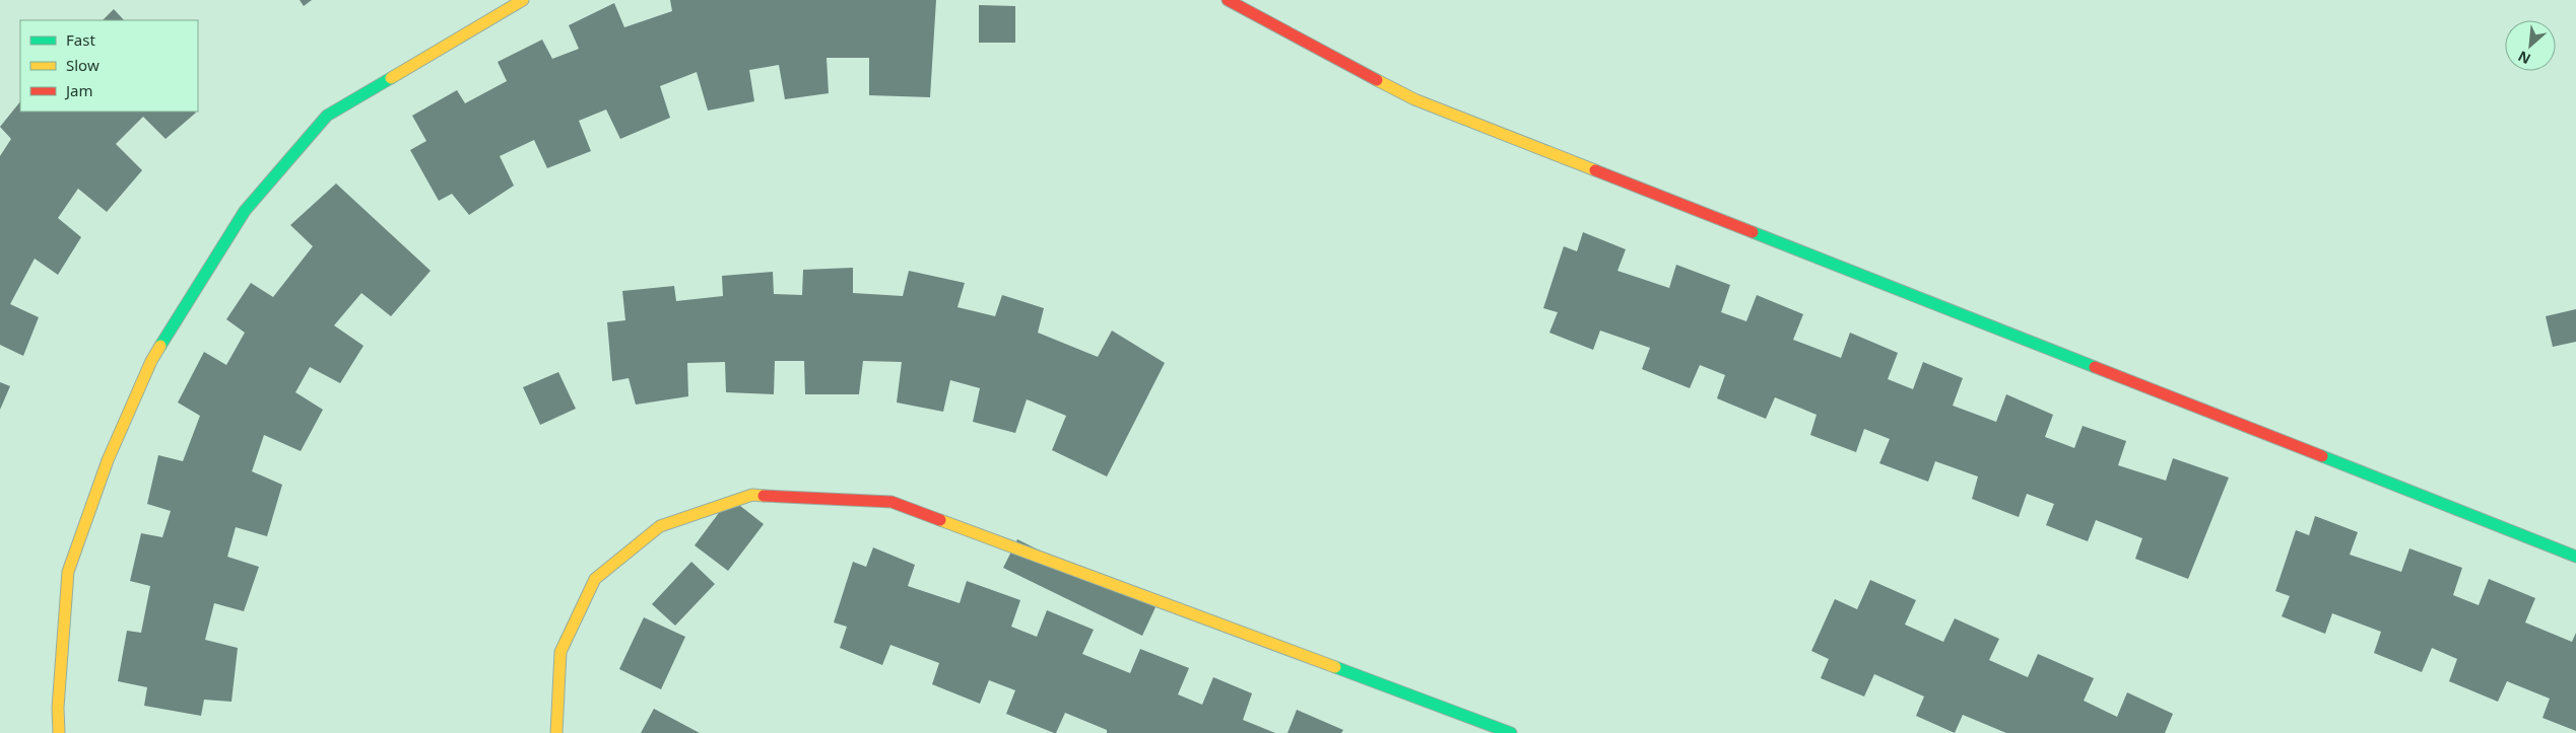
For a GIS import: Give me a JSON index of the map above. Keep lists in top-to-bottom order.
{
  "legend": ["Fast", "Slow", "Jam"],
  "north": "bottom left"
}
